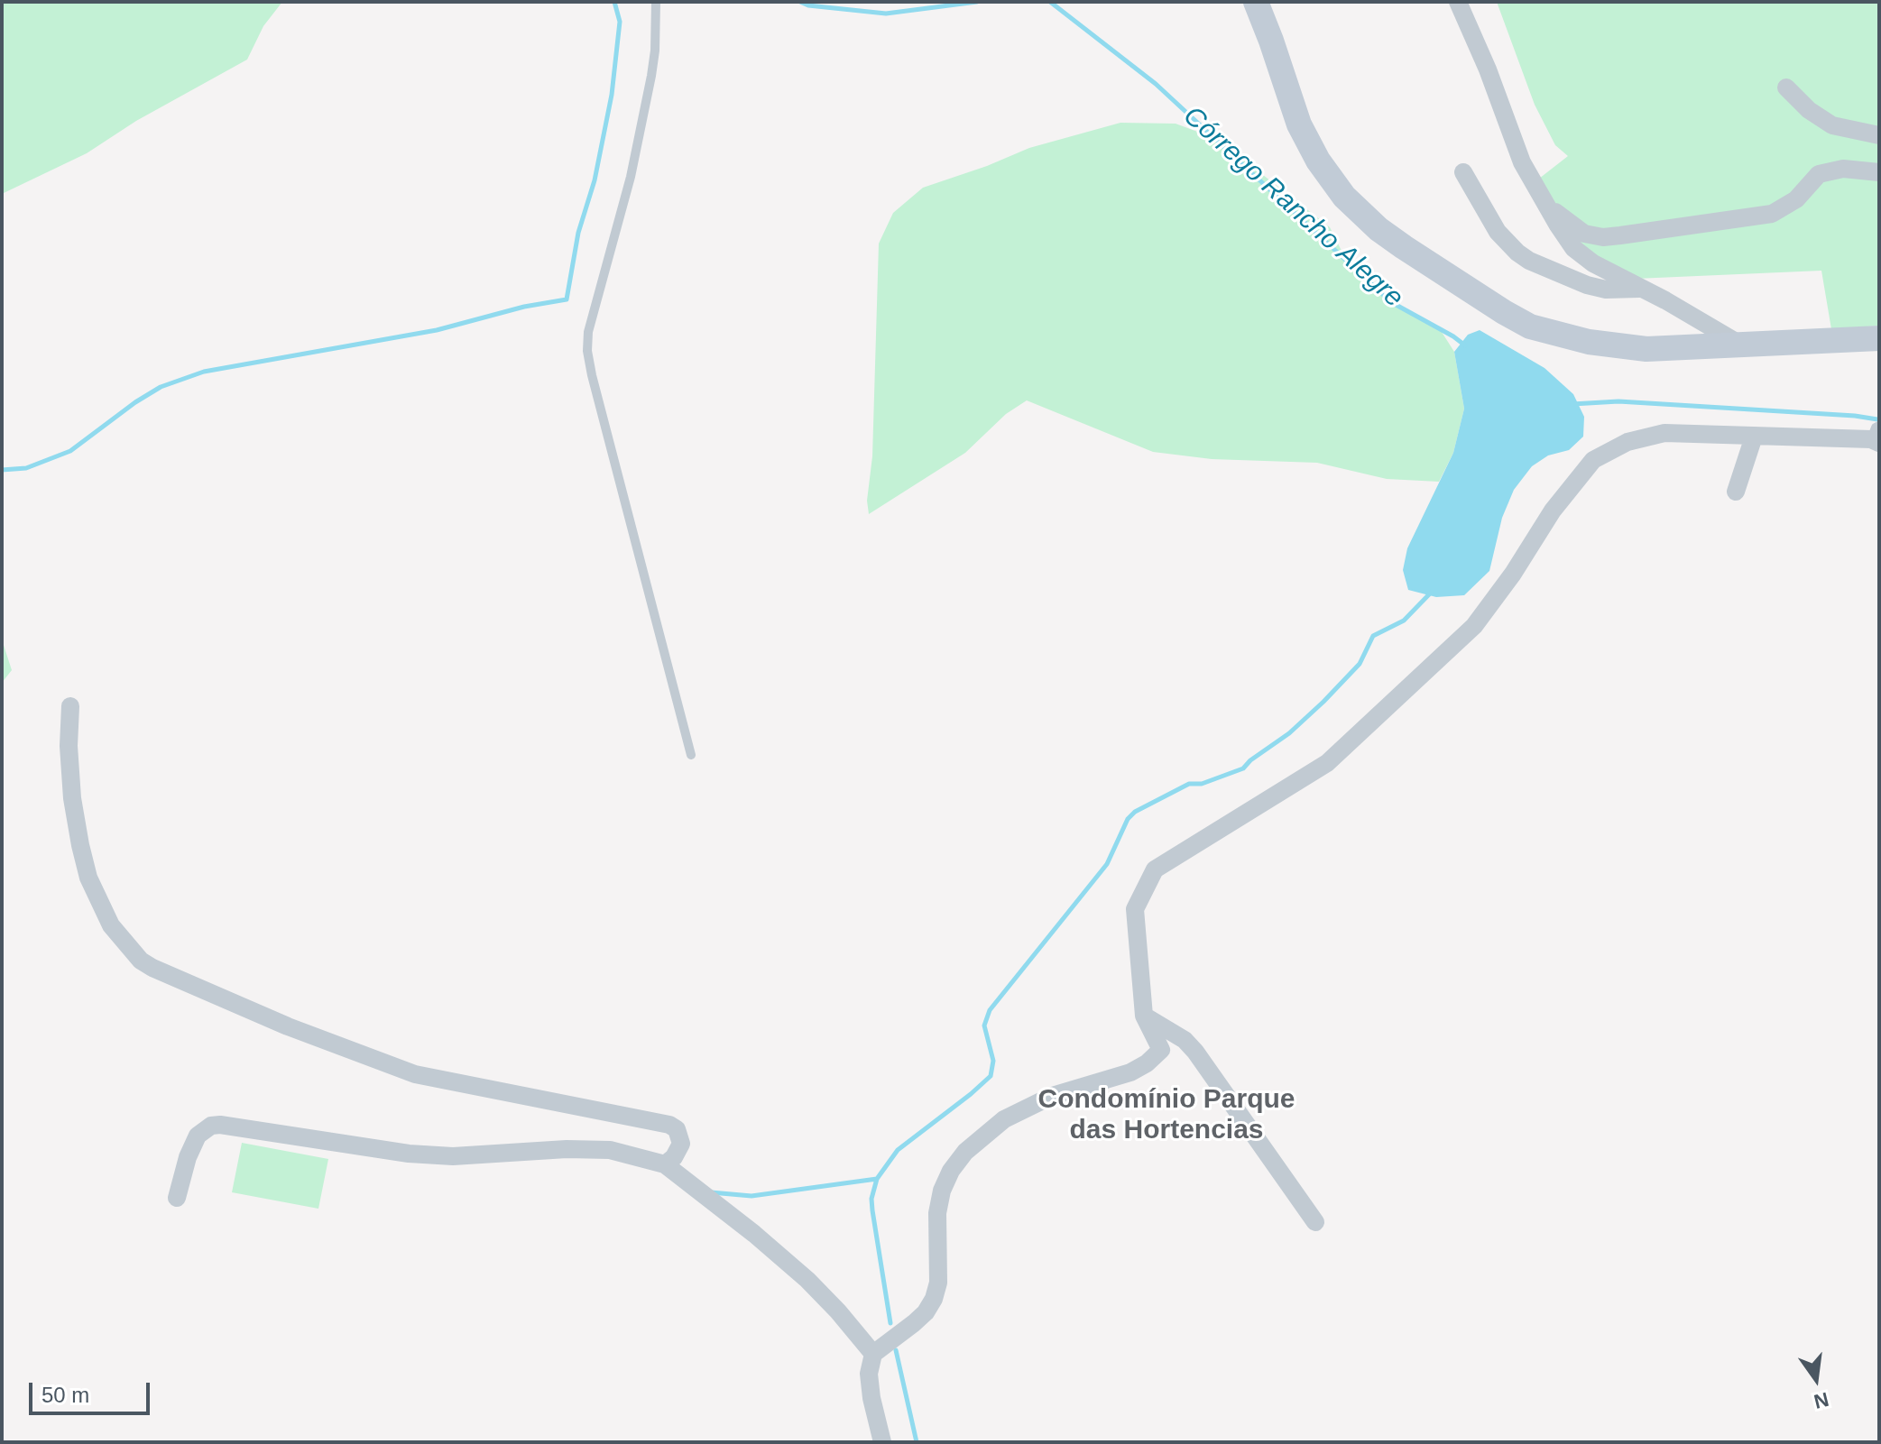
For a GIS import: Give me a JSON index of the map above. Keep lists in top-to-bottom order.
{
  "districts": ["Condomínio Parque das Hortencias"],
  "water": ["Córrego Rancho Alegre"],
  "scale_bar": "50 m",
  "north": "bottom"
}
